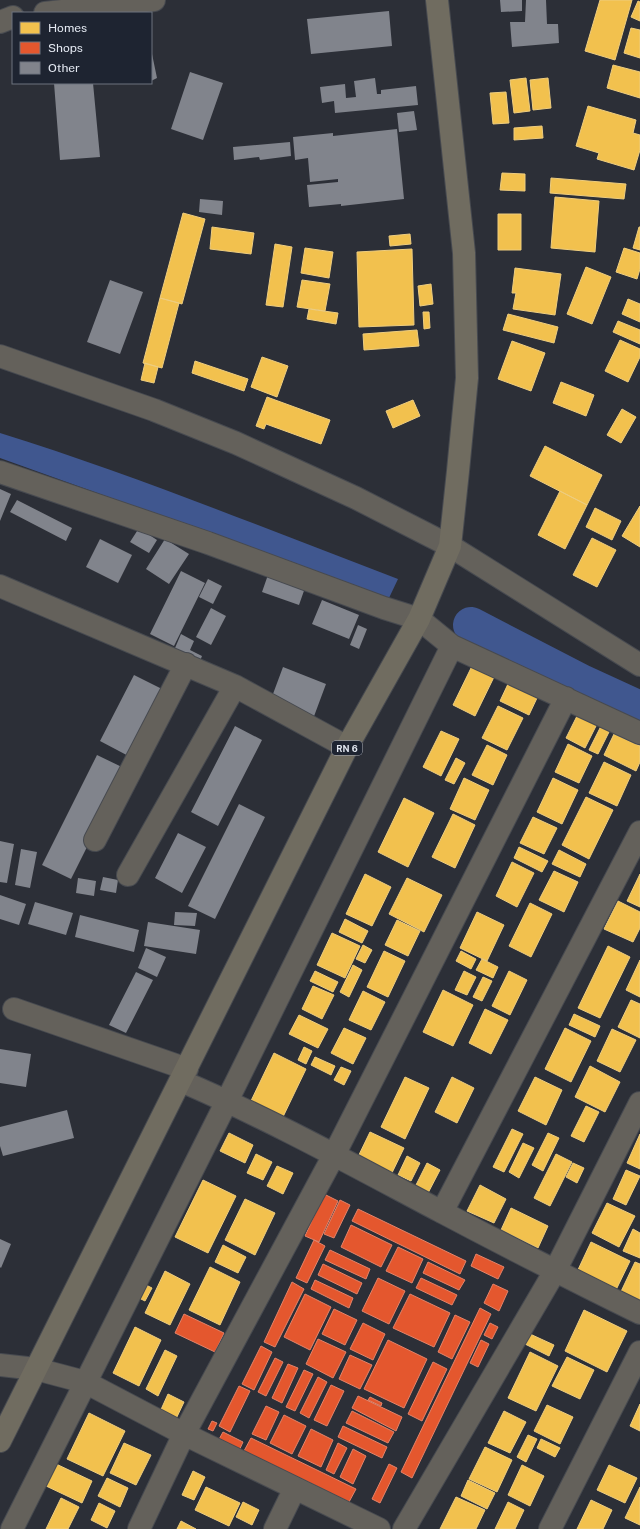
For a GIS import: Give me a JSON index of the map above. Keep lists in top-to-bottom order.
{
  "streets": {
    "main road": ["RN 6"]
  },
  "legend": ["Homes", "Shops", "Other"]
}
